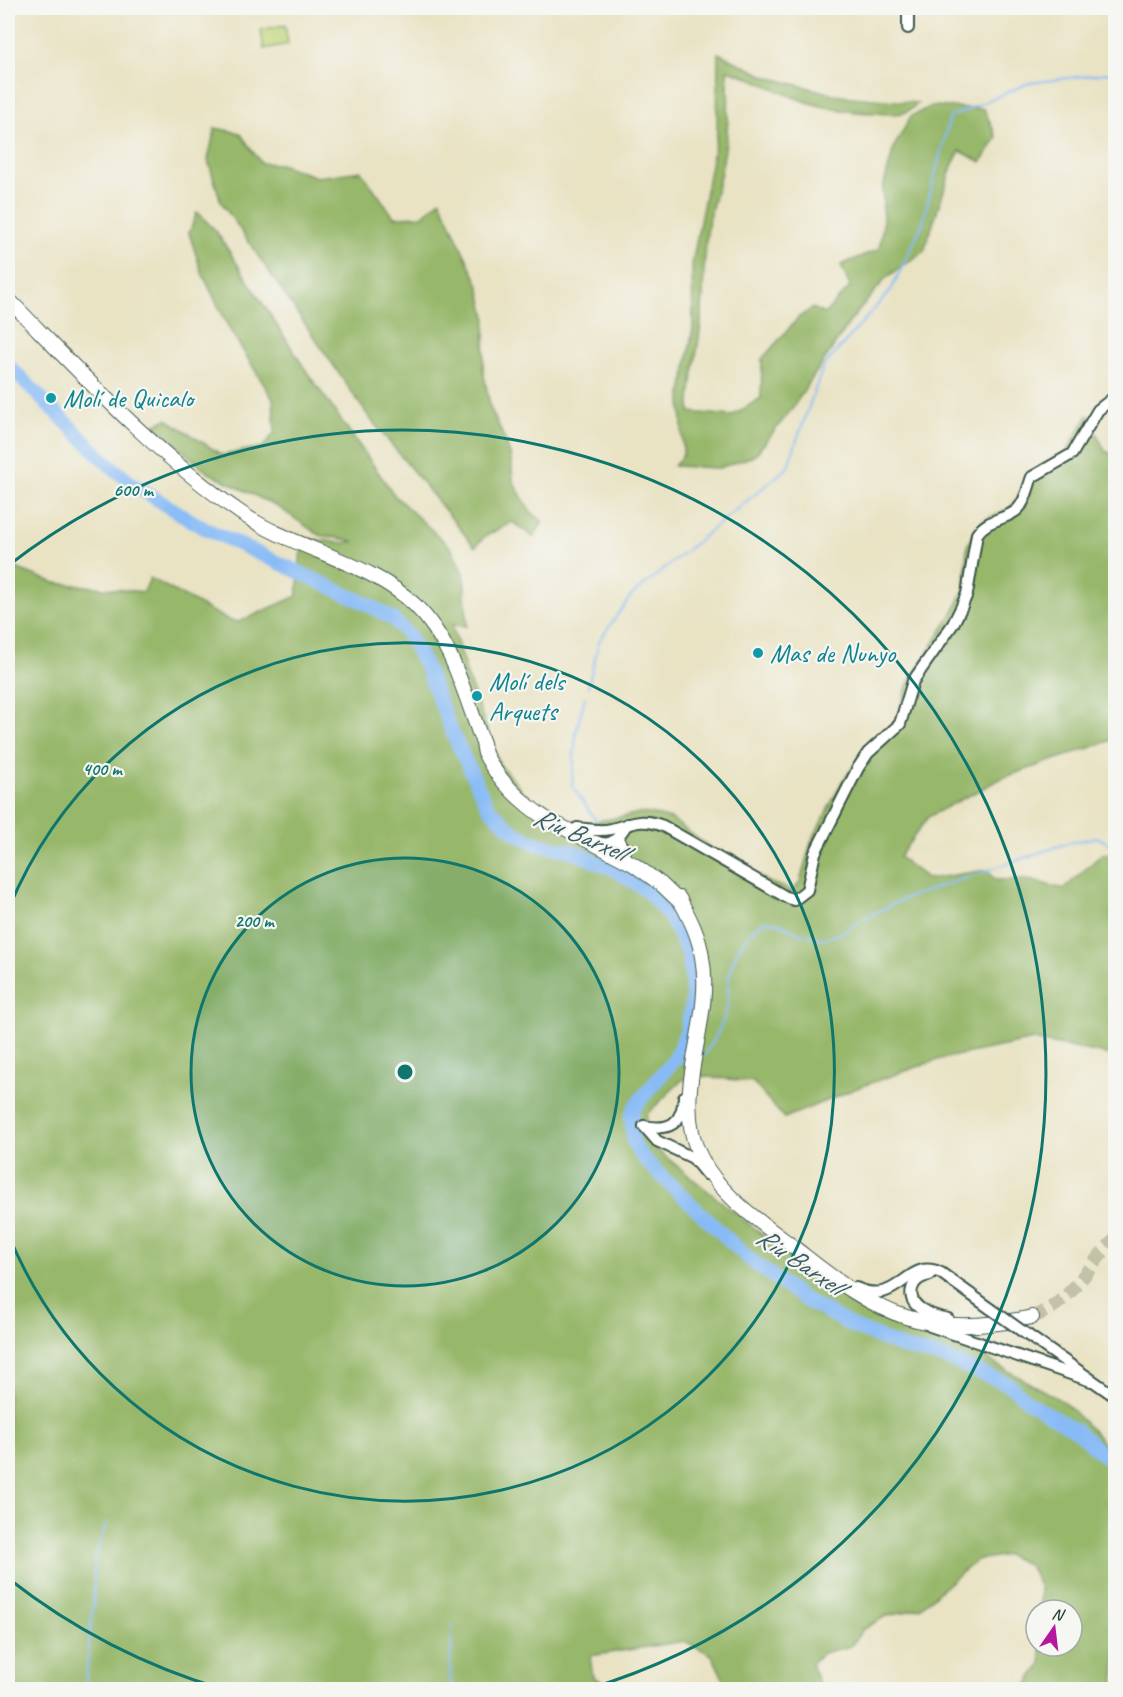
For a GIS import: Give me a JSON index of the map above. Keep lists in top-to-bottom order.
{
  "water": ["Riu Barxell"],
  "places": ["Molí de Quicalo", "Mas de Nunyo", "Molí dels Arquets"],
  "north": "top",
  "rings": ["600 m", "400 m", "200 m"]
}
